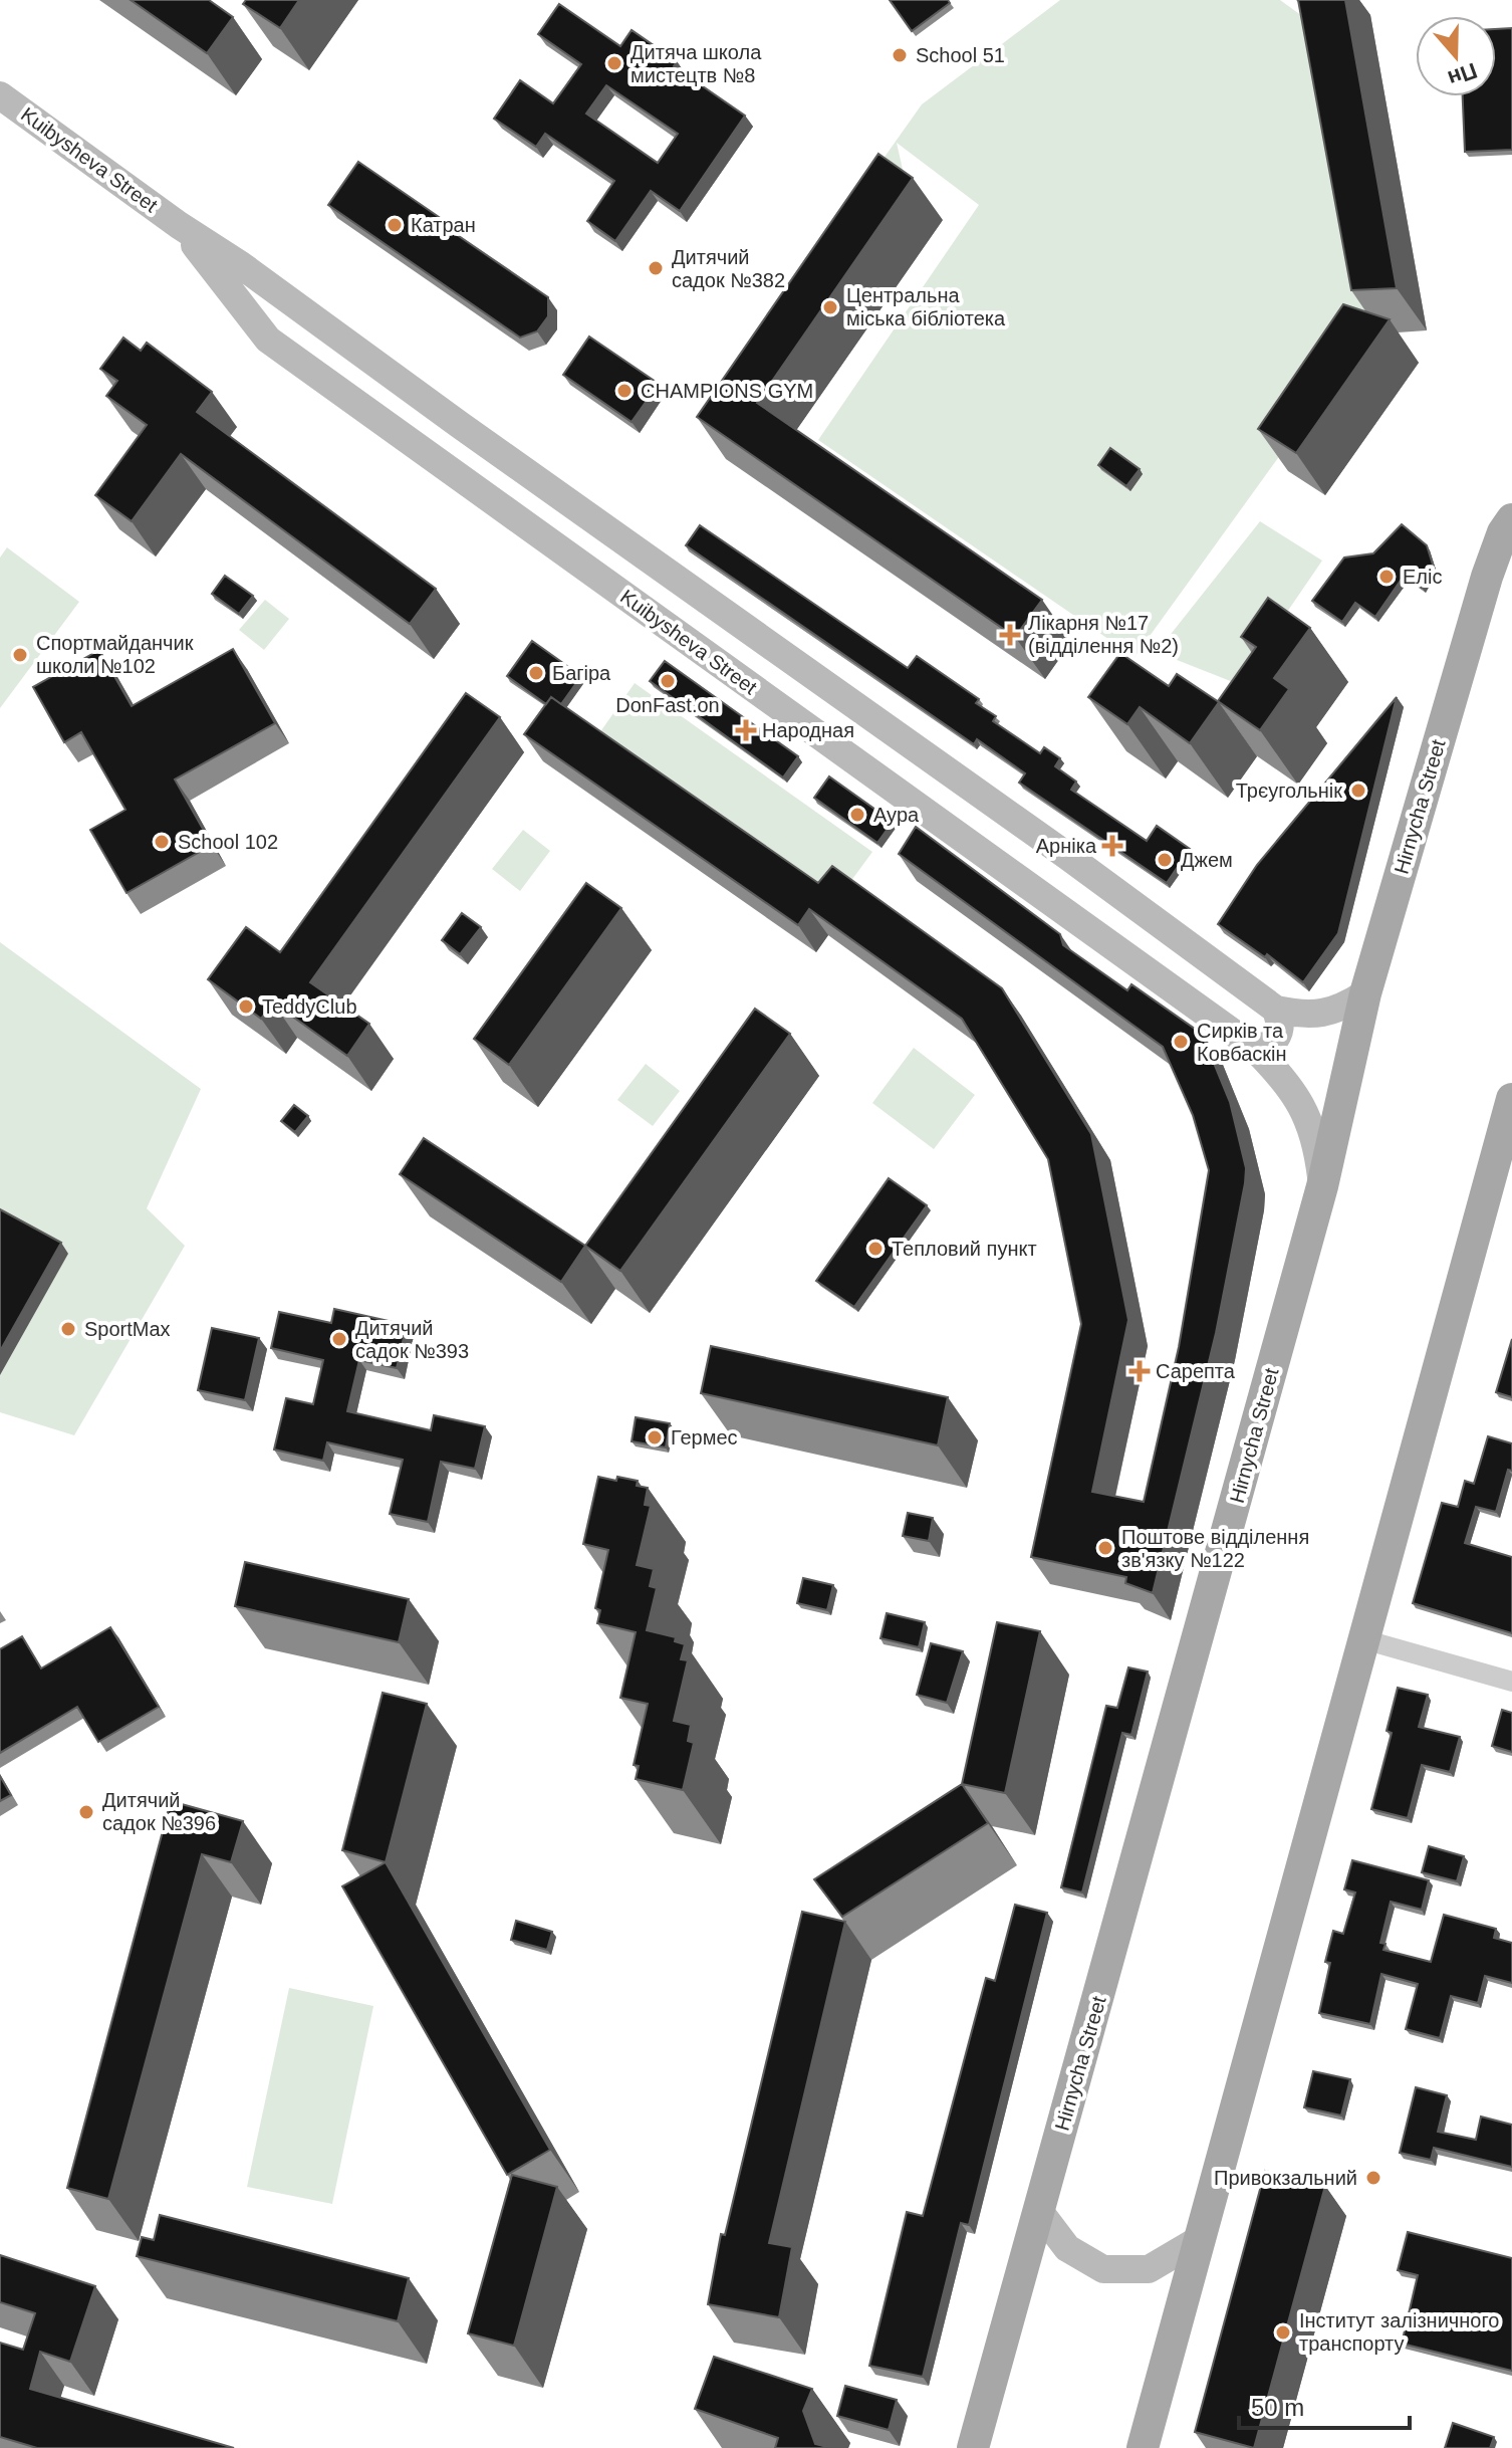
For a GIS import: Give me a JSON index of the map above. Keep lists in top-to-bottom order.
{
  "streets": {
    "main road": ["Kuibysheva Street", "Hirnycha Street"]
  },
  "crossings": [
    ["Kuibysheva Street", "Hirnycha Street"]
  ],
  "places": {
    "other": [
      "School 51",
      "Дитяча школа мистецтв №8",
      "Катран",
      "Дитячий садок №382",
      "Центральна міська бібліотека",
      "CHAMPIONS GYM",
      "Еліс",
      "Спортмайданчик школи №102",
      "Багіра",
      "DonFast.on",
      "Трєугольнік",
      "Аура",
      "School 102",
      "Джем",
      "TeddyClub",
      "Сирків та Ковбаскін",
      "Тепловий пункт",
      "SportMax",
      "Дитячий садок №393",
      "Гермес",
      "Поштове відділення зв'язку №122",
      "Дитячий садок №396",
      "Привокзальний",
      "Інститут залізничного транспорту"
    ],
    "health": [
      "Лікарня №17 (відділення №2)",
      "Народная",
      "Арніка",
      "Сарепта"
    ]
  },
  "scale_bar": "50 m",
  "north": "bottom"
}
